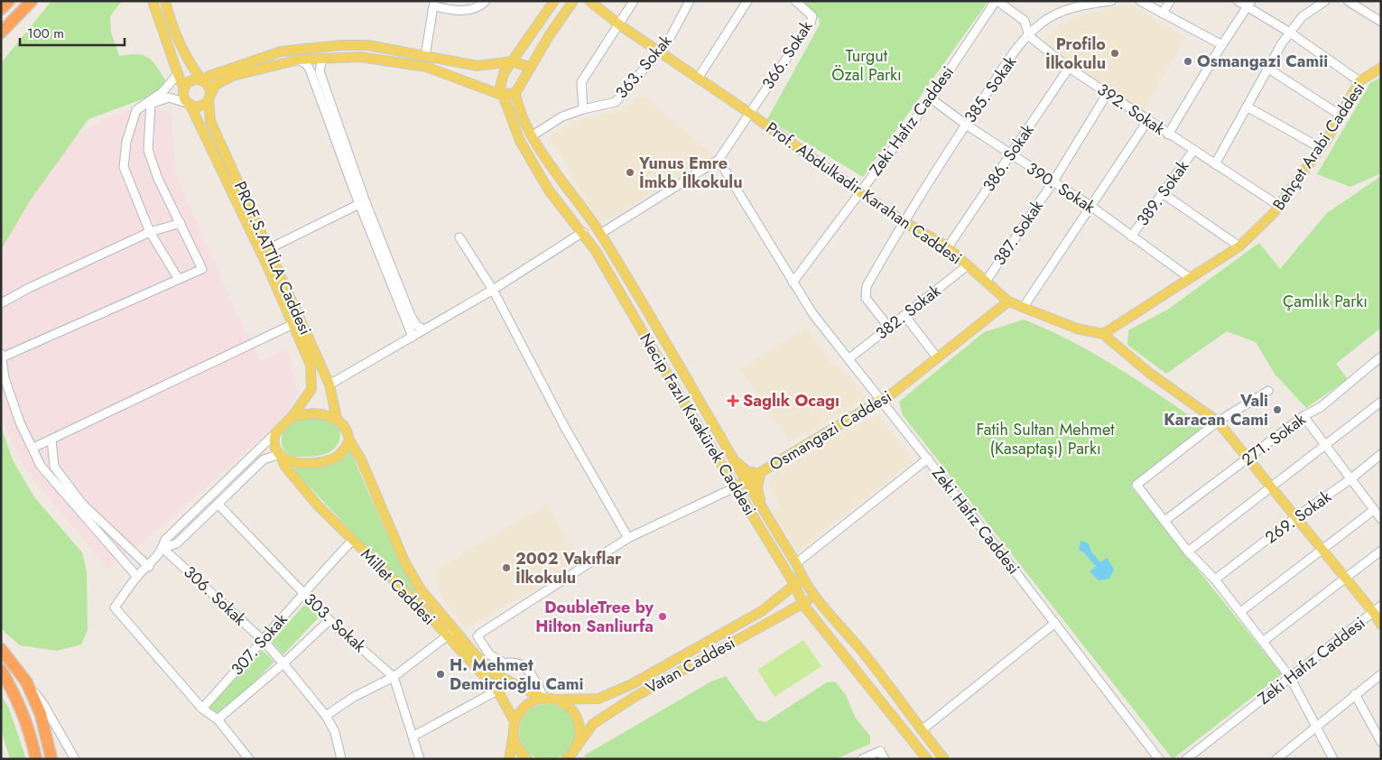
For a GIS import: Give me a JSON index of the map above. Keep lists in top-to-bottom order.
{
  "streets": {
    "main road": [
      "Behçet Arabi Caddesi",
      "Prof. Abdulkadir Karahan Caddesi",
      "PROF.S.ATTİLA Caddesi",
      "Necip Fazıl Kısakürek Caddesi",
      "Osmangazi Caddesi",
      "Millet Caddesi",
      "Vatan Caddesi"
    ],
    "street": [
      "366. Sokak",
      "363. Sokak",
      "385. Sokak",
      "392. Sokak",
      "Zeki Hafız Caddesi",
      "386. Sokak",
      "390. Sokak",
      "389. Sokak",
      "387. Sokak",
      "382. Sokak",
      "271. Sokak",
      "269. Sokak",
      "306. Sokak",
      "303. Sokak",
      "307. Sokak"
    ]
  },
  "crossings": [
    ["366. Sokak", "Prof. Abdulkadir Karahan Caddesi"],
    ["363. Sokak", "Prof. Abdulkadir Karahan Caddesi"],
    ["363. Sokak", "Necip Fazıl Kısakürek Caddesi"],
    ["385. Sokak", "392. Sokak"],
    ["385. Sokak", "390. Sokak"],
    ["385. Sokak", "Prof. Abdulkadir Karahan Caddesi"],
    ["385. Sokak", "382. Sokak"],
    ["392. Sokak", "Zeki Hafız Caddesi"],
    ["392. Sokak", "Behçet Arabi Caddesi"],
    ["392. Sokak", "386. Sokak"],
    ["392. Sokak", "389. Sokak"],
    ["392. Sokak", "387. Sokak"],
    ["Zeki Hafız Caddesi", "390. Sokak"],
    ["Zeki Hafız Caddesi", "Prof. Abdulkadir Karahan Caddesi"],
    ["Zeki Hafız Caddesi", "382. Sokak"],
    ["Zeki Hafız Caddesi", "Osmangazi Caddesi"],
    ["Behçet Arabi Caddesi", "390. Sokak"],
    ["Behçet Arabi Caddesi", "Prof. Abdulkadir Karahan Caddesi"],
    ["386. Sokak", "390. Sokak"],
    ["386. Sokak", "Prof. Abdulkadir Karahan Caddesi"],
    ["390. Sokak", "389. Sokak"],
    ["390. Sokak", "387. Sokak"],
    ["Prof. Abdulkadir Karahan Caddesi", "387. Sokak"],
    ["Prof. Abdulkadir Karahan Caddesi", "382. Sokak"],
    ["Prof. Abdulkadir Karahan Caddesi", "Osmangazi Caddesi"],
    ["Prof. Abdulkadir Karahan Caddesi", "271. Sokak"],
    ["Prof. Abdulkadir Karahan Caddesi", "269. Sokak"],
    ["PROF.S.ATTİLA Caddesi", "Millet Caddesi"],
    ["Necip Fazıl Kısakürek Caddesi", "Osmangazi Caddesi"],
    ["Necip Fazıl Kısakürek Caddesi", "Vatan Caddesi"],
    ["Millet Caddesi", "307. Sokak"],
    ["Millet Caddesi", "Vatan Caddesi"],
    ["306. Sokak", "307. Sokak"],
    ["303. Sokak", "307. Sokak"]
  ],
  "parks": ["Turgut Özal Parkı", "Çamlık Parkı", "Fatih Sultan Mehmet (Kasaptaşı) Parkı"],
  "places": {
    "other": [
      "Profilo İlkokulu",
      "Osmangazi Camii",
      "Yunus Emre İmkb İlkokulu",
      "Vali Karacan Cami",
      "2002 Vakıflar İlkokulu",
      "DoubleTree by Hilton Sanliurfa",
      "H. Mehmet Demircioğlu Cami"
    ],
    "health": ["Saglık Ocagı"]
  },
  "scale_bar": "100 m"
}
